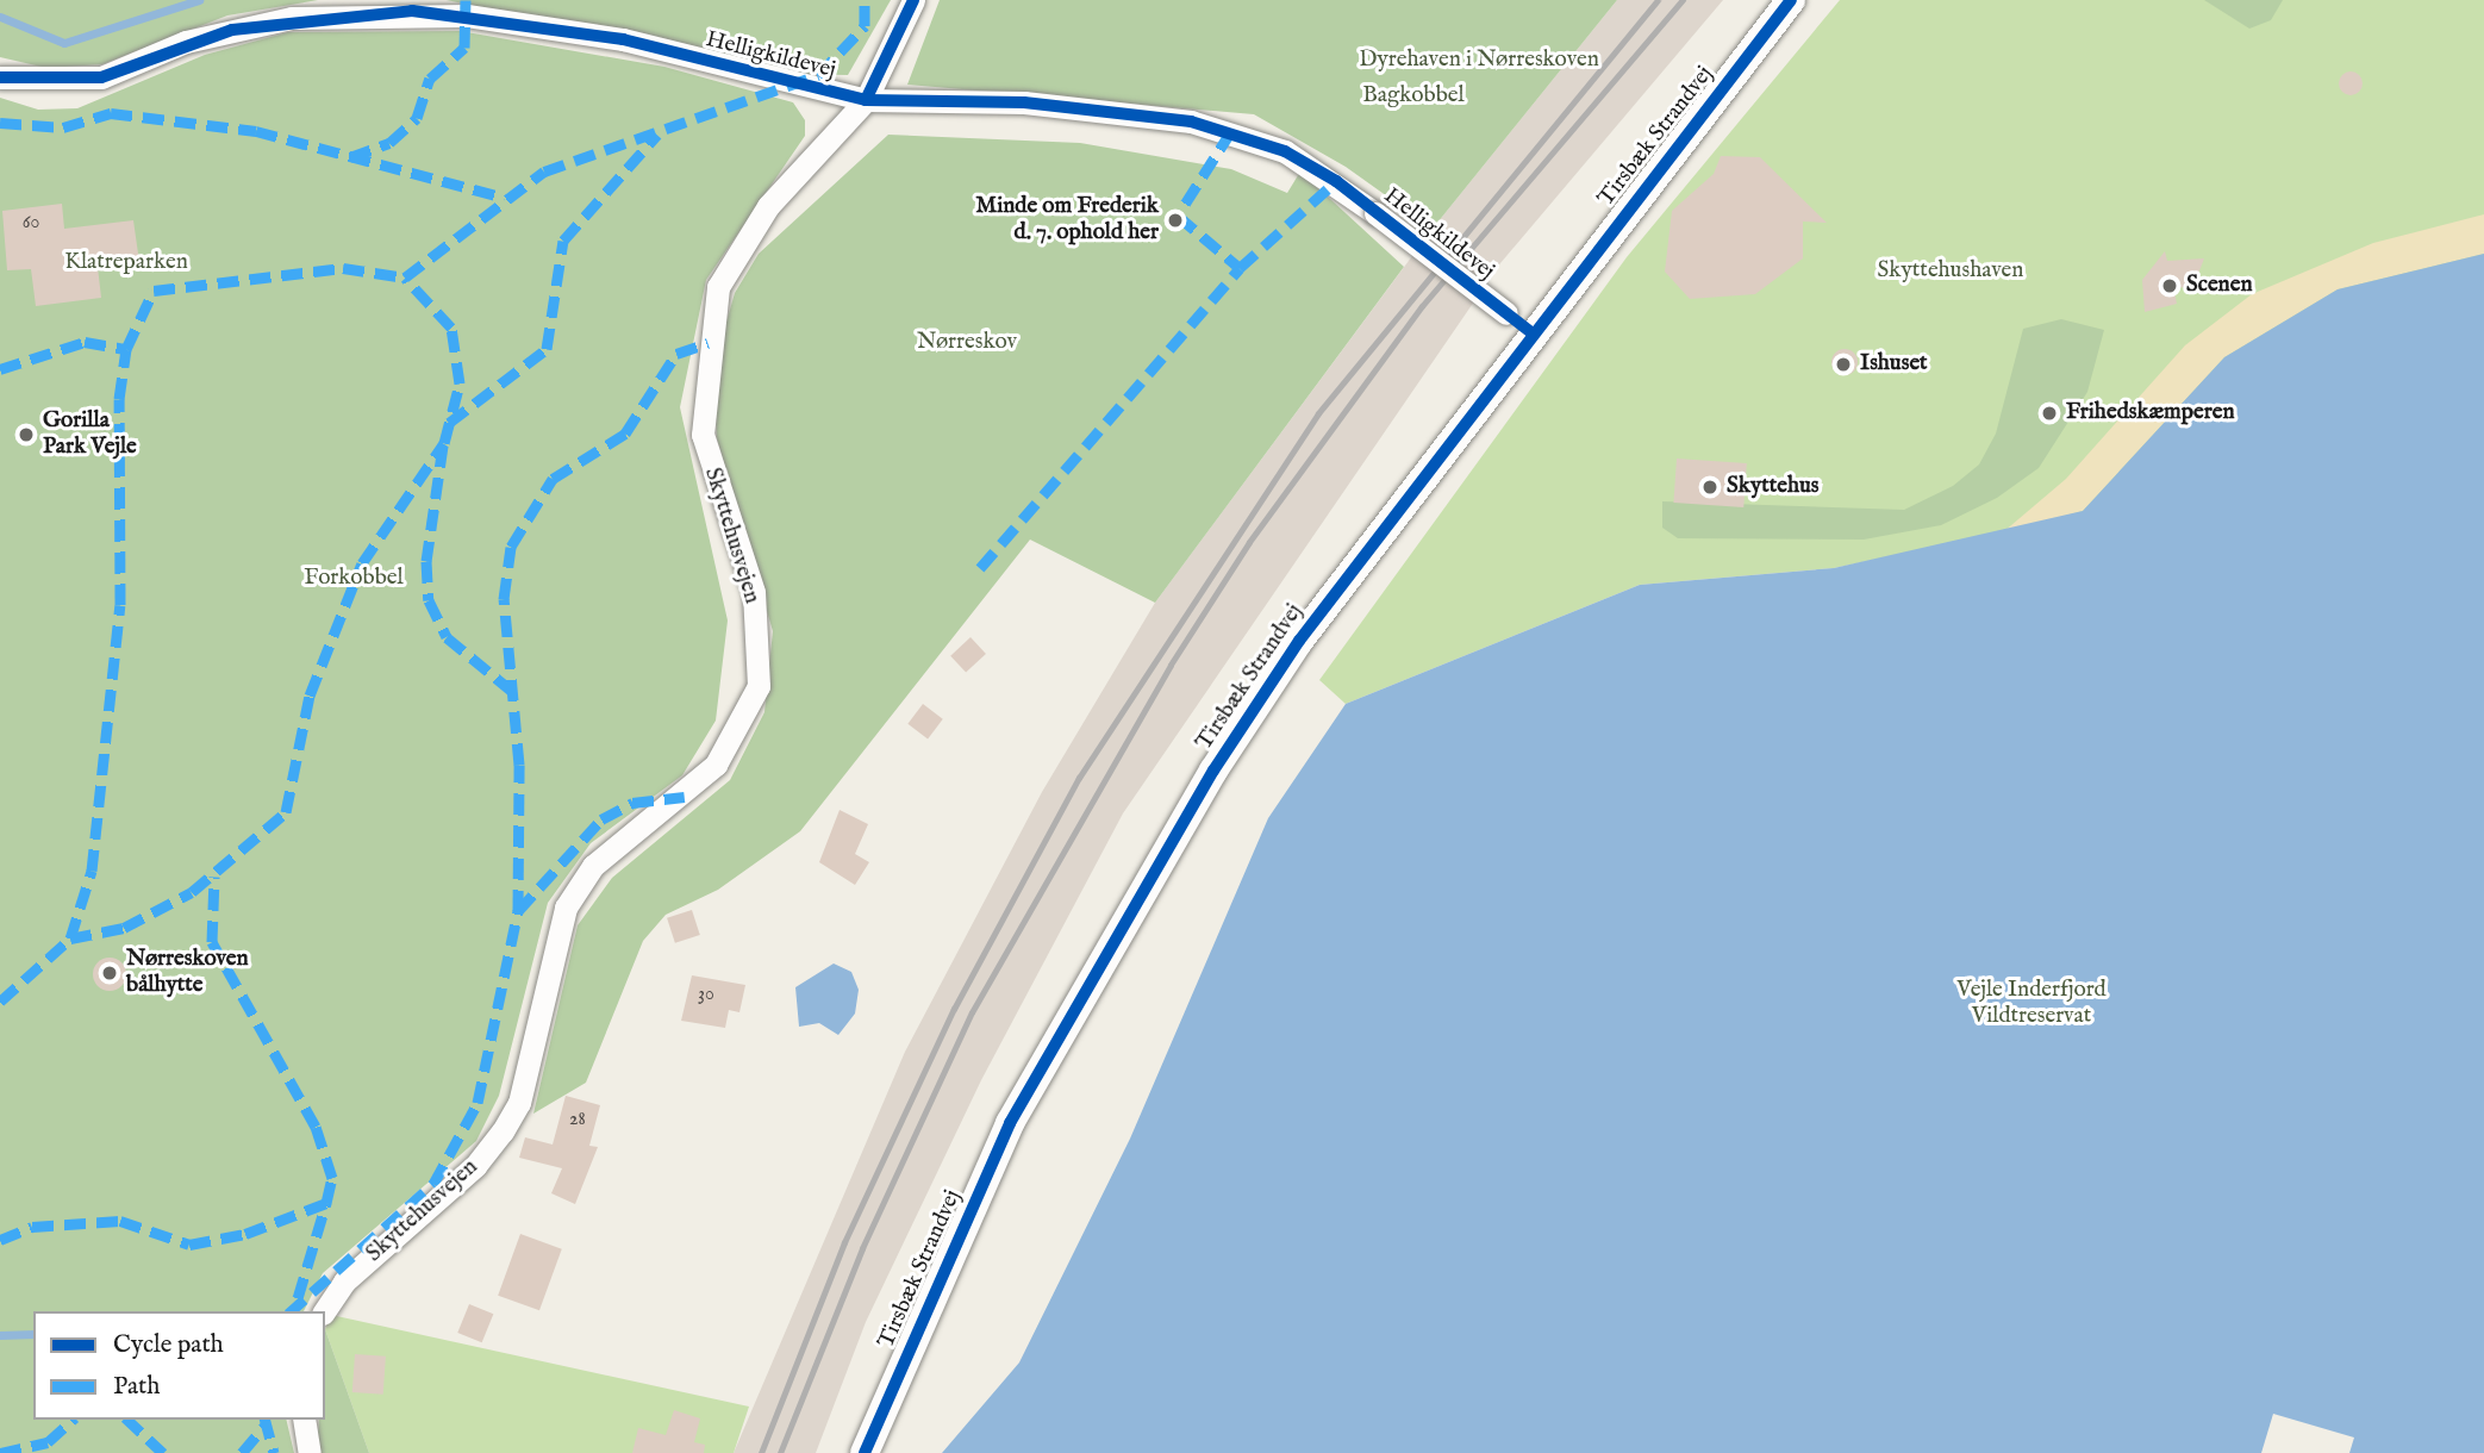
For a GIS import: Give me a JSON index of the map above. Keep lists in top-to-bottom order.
{
  "streets": {
    "street": ["Helligkildevej", "Tirsbæk Strandvej", "Skyttehusvejen"]
  },
  "crossings": [
    ["Helligkildevej", "Tirsbæk Strandvej"],
    ["Helligkildevej", "Skyttehusvejen"]
  ],
  "parks": [
    "Dyrehaven i Nørreskoven",
    "Bagkobbel",
    "Klatreparken",
    "Skyttehushaven",
    "Nørreskov",
    "Forkobbel",
    "Vejle Inderfjord Vildtreservat"
  ],
  "places": [
    "Minde om Frederik d. 7. ophold her",
    "Scenen",
    "Ishuset",
    "Frihedskæmperen",
    "Gorilla Park Vejle",
    "Skyttehus",
    "Nørreskoven bålhytte"
  ],
  "house_numbers": ["60", "30", "28"],
  "legend": ["Cycle path", "Path"]
}
